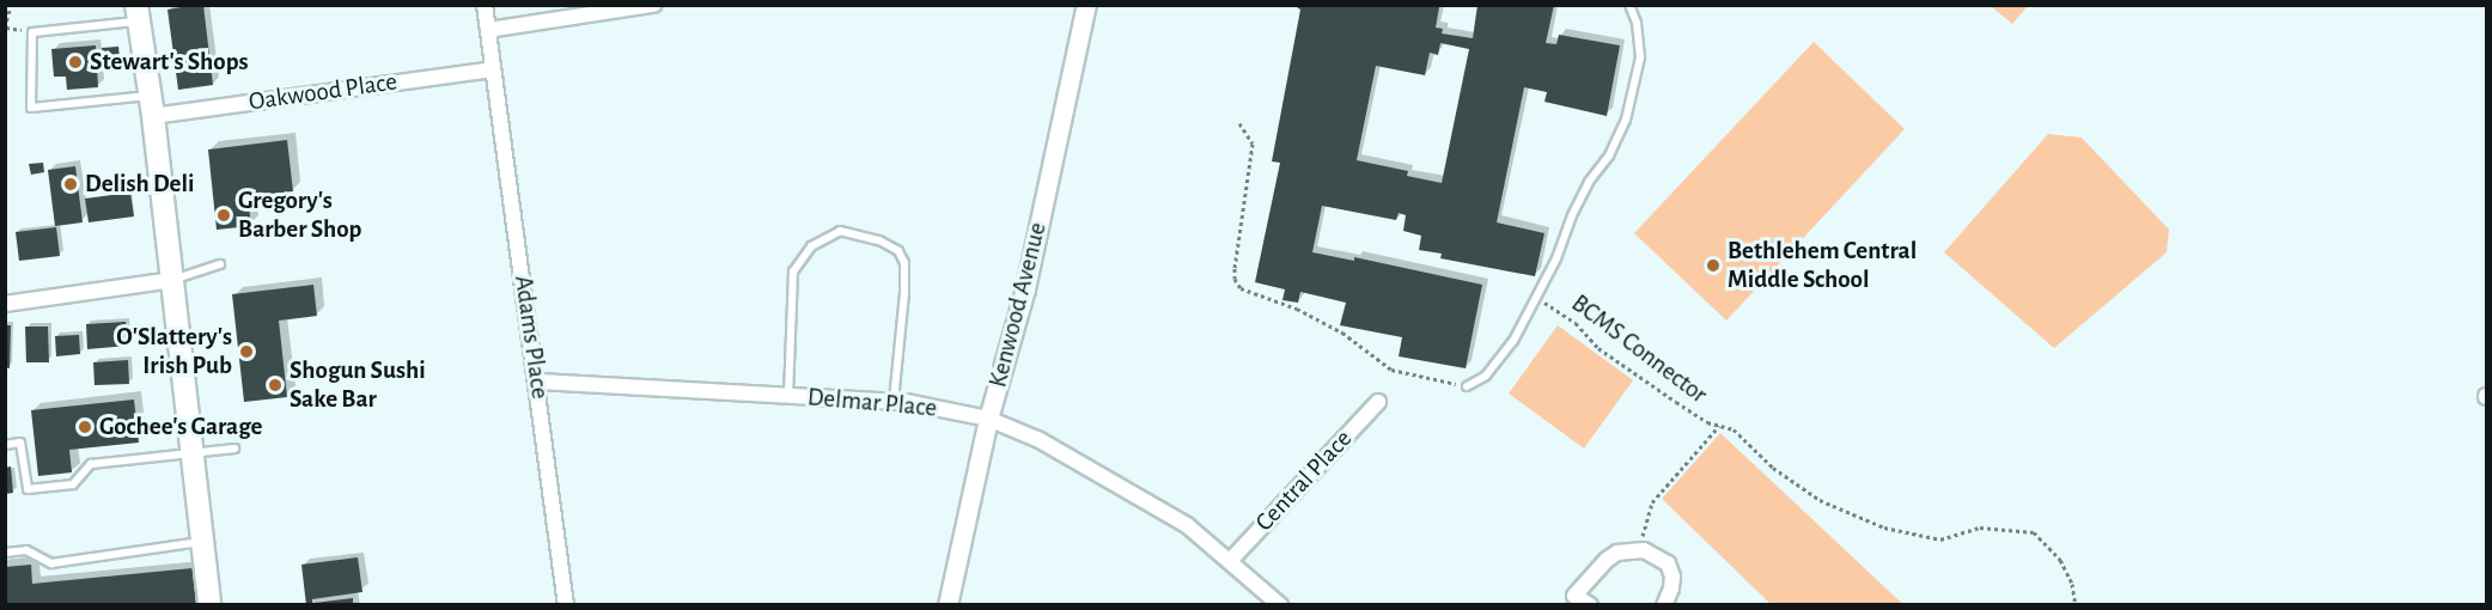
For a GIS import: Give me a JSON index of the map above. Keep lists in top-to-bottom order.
{
  "streets": {
    "street": [
      "Oakwood Place",
      "Kenwood Avenue",
      "Adams Place",
      "Delmar Place",
      "Central Place"
    ],
    "path": ["BCMS Connector"]
  },
  "crossings": [
    ["Oakwood Place", "Adams Place"],
    ["Kenwood Avenue", "Delmar Place"],
    ["Adams Place", "Delmar Place"],
    ["Delmar Place", "Central Place"]
  ],
  "places": [
    "Stewart's Shops",
    "Delish Deli",
    "Gregory's Barber Shop",
    "Bethlehem Central Middle School",
    "O'Slattery's Irish Pub",
    "Shogun Sushi Sake Bar",
    "Gochee's Garage"
  ]
}
